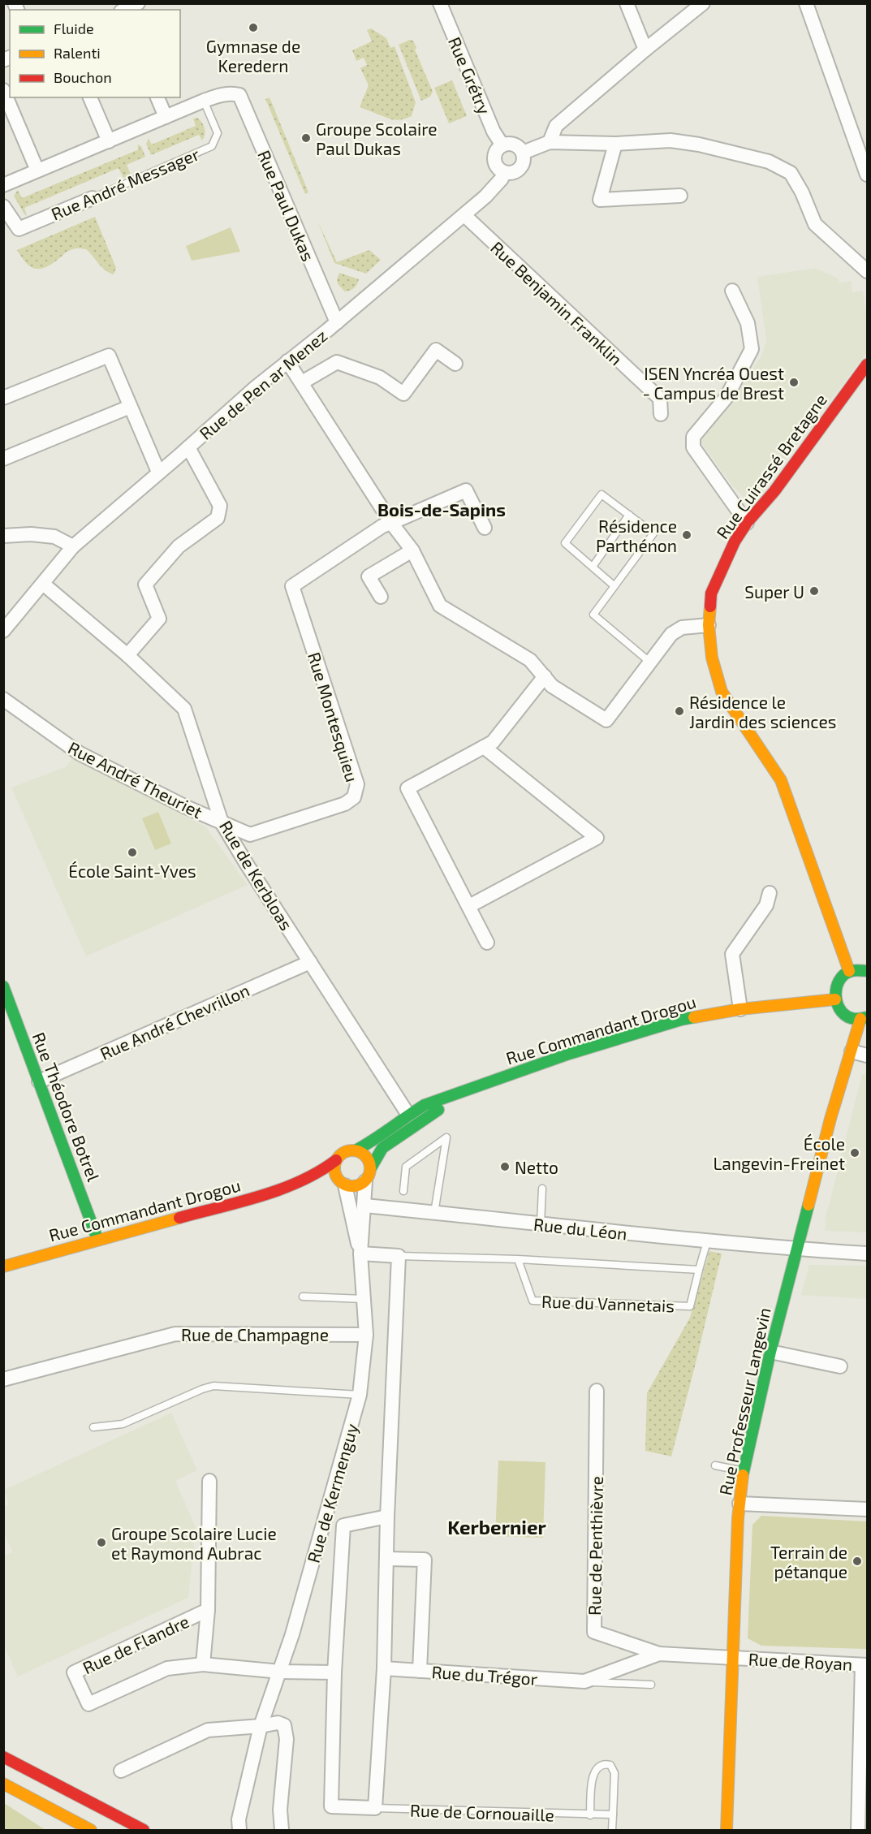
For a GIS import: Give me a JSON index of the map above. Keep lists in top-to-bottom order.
{
  "streets": {
    "street": [
      "Rue Grétry",
      "Rue André Messager",
      "Rue Paul Dukas",
      "Rue Benjamin Franklin",
      "Rue de Pen ar Menez",
      "Rue Cuirassé Bretagne",
      "Rue Montesquieu",
      "Rue André Theuriet",
      "Rue de Kerbloas",
      "Rue André Chevrillon",
      "Rue Commandant Drogou",
      "Rue Théodore Botrel",
      "Rue du Léon",
      "Rue de Champagne",
      "Rue Professeur Langevin",
      "Rue de Kermenguy",
      "Rue de Penthièvre",
      "Rue de Flandre",
      "Rue de Royan",
      "Rue du Trégor"
    ],
    "lane": ["Rue du Vannetais", "Rue de Cornouaille"]
  },
  "crossings": [
    ["Rue Grétry", "Rue de Pen ar Menez"],
    ["Rue André Messager", "Rue Paul Dukas"],
    ["Rue Paul Dukas", "Rue de Pen ar Menez"],
    ["Rue Benjamin Franklin", "Rue de Pen ar Menez"],
    ["Rue de Pen ar Menez", "Rue de Kerbloas"],
    ["Rue Montesquieu", "Rue André Theuriet"],
    ["Rue Montesquieu", "Rue de Kerbloas"],
    ["Rue André Theuriet", "Rue de Kerbloas"],
    ["Rue de Kerbloas", "Rue André Chevrillon"],
    ["Rue de Kerbloas", "Rue Commandant Drogou"],
    ["Rue André Chevrillon", "Rue Théodore Botrel"],
    ["Rue Commandant Drogou", "Rue Théodore Botrel"],
    ["Rue Commandant Drogou", "Rue de Kermenguy"],
    ["Rue du Léon", "Rue du Vannetais"],
    ["Rue du Léon", "Rue Professeur Langevin"],
    ["Rue du Léon", "Rue de Kermenguy"],
    ["Rue de Champagne", "Rue de Kermenguy"],
    ["Rue Professeur Langevin", "Rue de Royan"],
    ["Rue Professeur Langevin", "Rue du Trégor"],
    ["Rue de Kermenguy", "Rue de Flandre"],
    ["Rue de Penthièvre", "Rue du Trégor"],
    ["Rue de Royan", "Rue du Trégor"]
  ],
  "districts": ["Bois-de-Sapins", "Kerbernier"],
  "places": [
    "Gymnase de Keredern",
    "Groupe Scolaire Paul Dukas",
    "ISEN Yncréa Ouest - Campus de Brest",
    "Résidence Parthénon",
    "Super U",
    "Résidence le Jardin des sciences",
    "École Saint-Yves",
    "École Langevin-Freinet",
    "Netto",
    "Groupe Scolaire Lucie et Raymond Aubrac",
    "Terrain de pétanque"
  ],
  "legend": ["Fluide", "Ralenti", "Bouchon"]
}
